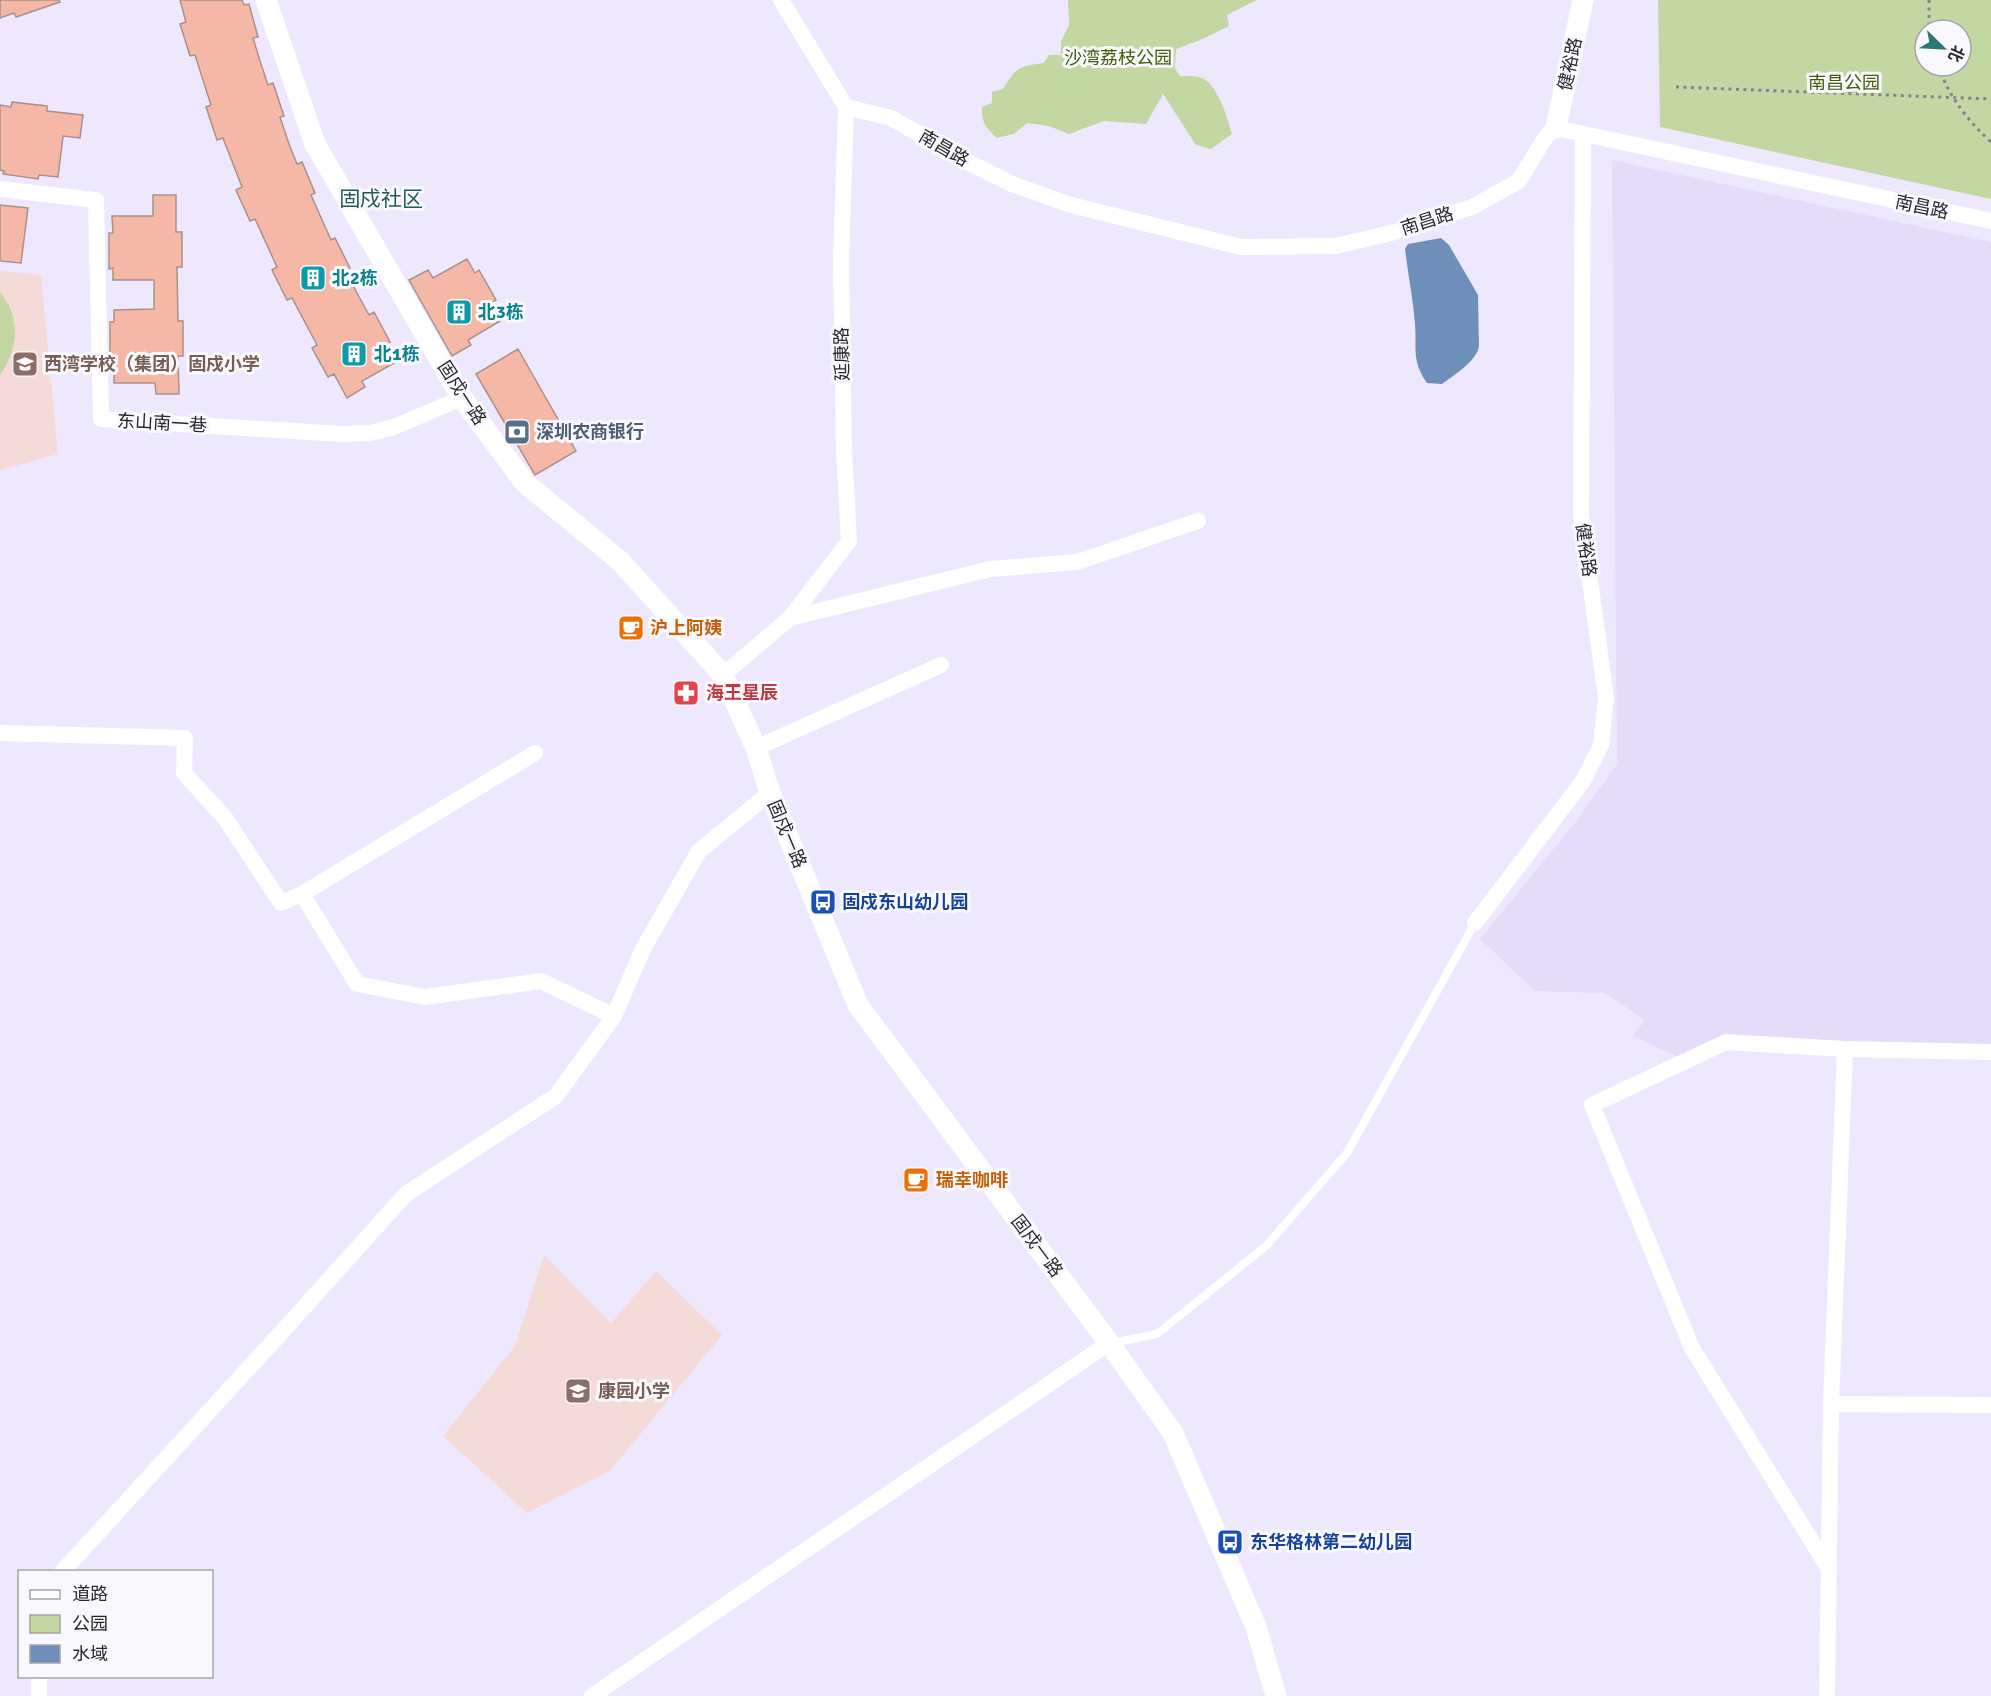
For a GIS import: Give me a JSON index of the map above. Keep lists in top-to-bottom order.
{
  "streets": {
    "street": [
      "健裕路",
      "南昌路",
      "延康路",
      "固戍一路",
      "东山南一巷"
    ]
  },
  "crossings": [
    ["健裕路", "南昌路"],
    ["南昌路", "延康路"],
    ["延康路", "固戍一路"],
    ["固戍一路", "东山南一巷"]
  ],
  "districts": ["固戍社区"],
  "parks": ["沙湾荔枝公园", "南昌公园"],
  "places": {
    "building": ["北2栋", "北3栋", "北1栋"],
    "school or university": ["西湾学校（集团）固戍小学", "康园小学"],
    "bank": ["深圳农商银行"],
    "cafe": ["沪上阿姨", "瑞幸咖啡"],
    "pharmacy": ["海王星辰"],
    "bus stop": ["固戍东山幼儿园", "东华格林第二幼儿园"]
  },
  "legend": ["道路", "公园", "水域"],
  "north": "bottom right"
}
